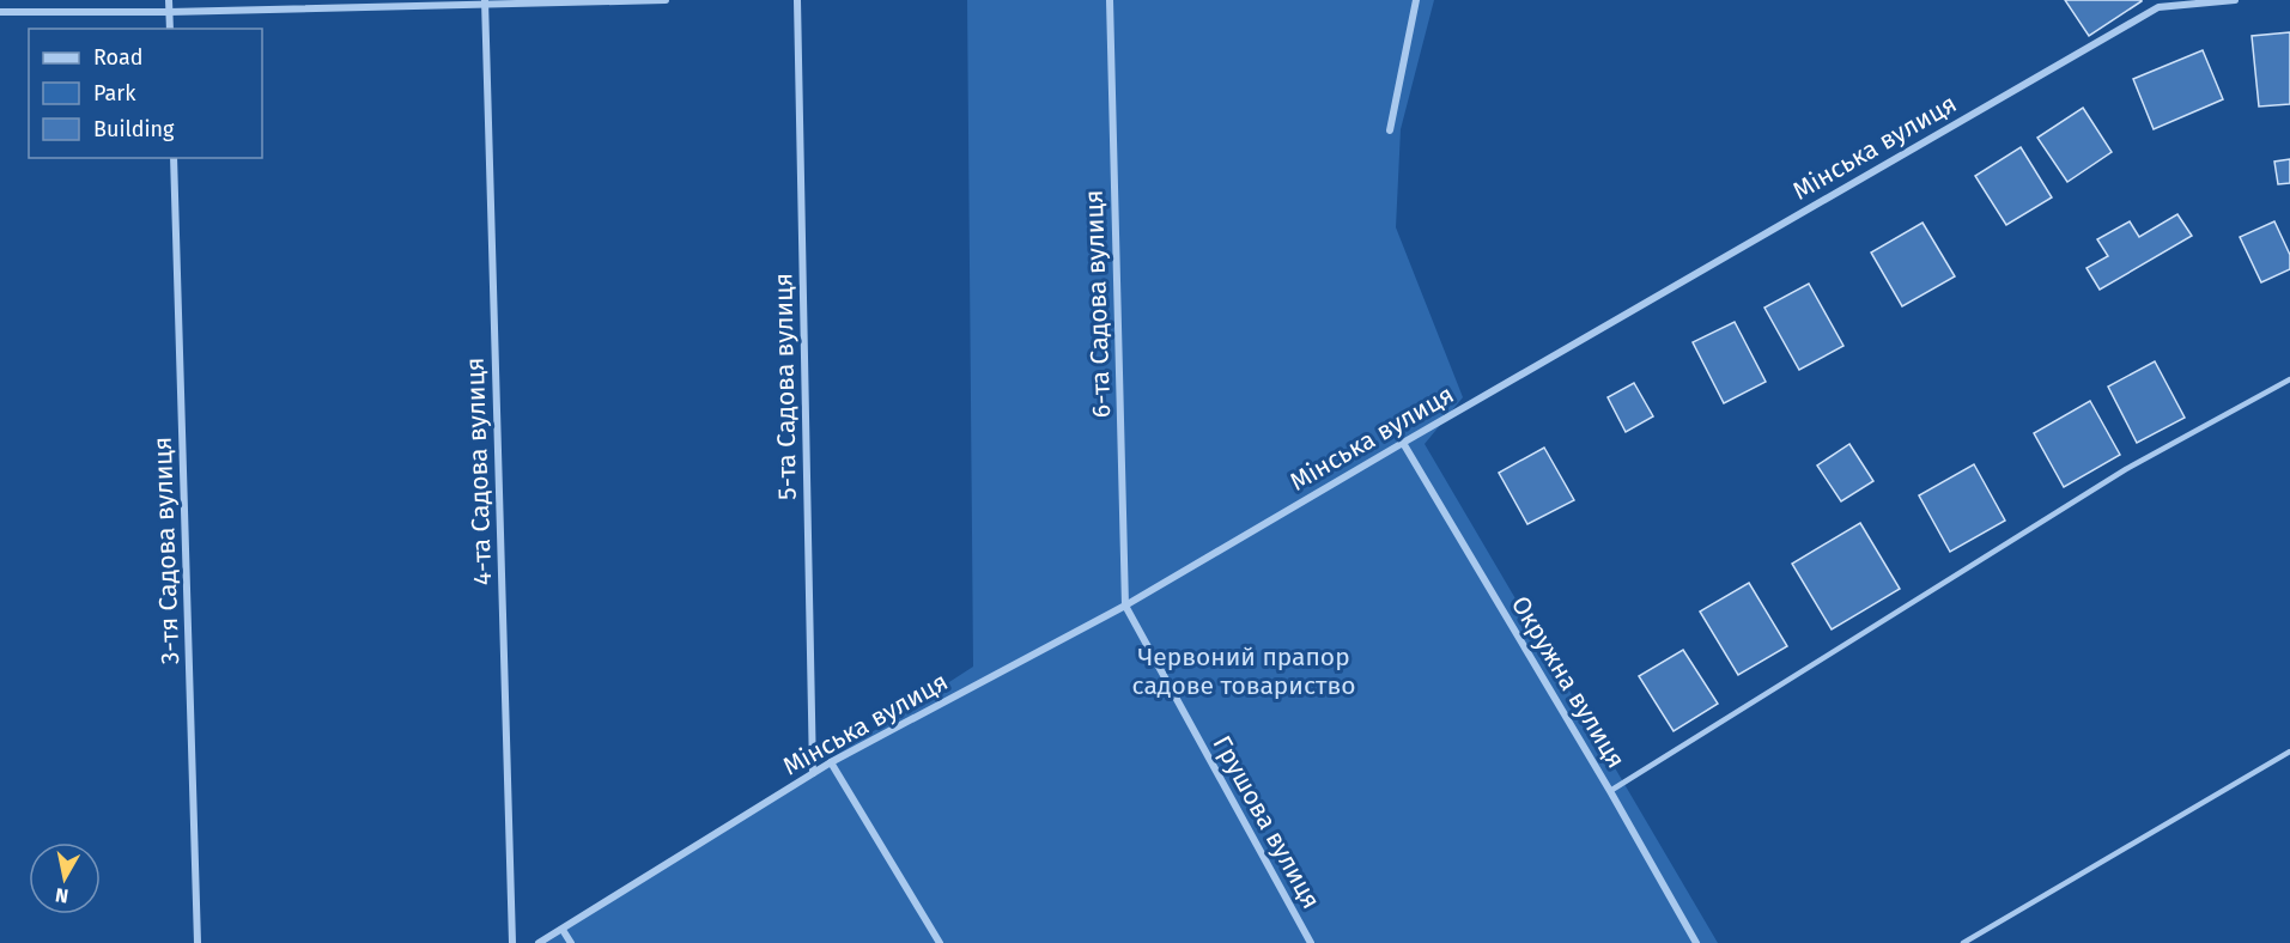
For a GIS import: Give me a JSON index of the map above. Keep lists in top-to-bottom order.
{
  "streets": {
    "street": [
      "Мінська вулиця",
      "6-та Садова вулиця",
      "5-та Садова вулиця",
      "4-та Садова вулиця",
      "3-тя Садова вулиця",
      "Окружна вулиця",
      "Грушова вулиця"
    ]
  },
  "crossings": [
    ["Мінська вулиця", "6-та Садова вулиця"],
    ["Мінська вулиця", "5-та Садова вулиця"],
    ["Мінська вулиця", "Окружна вулиця"],
    ["Мінська вулиця", "Грушова вулиця"],
    ["6-та Садова вулиця", "Грушова вулиця"]
  ],
  "parks": ["Червоний прапор садове товариство"],
  "legend": ["Road", "Park", "Building"],
  "north": "bottom"
}
